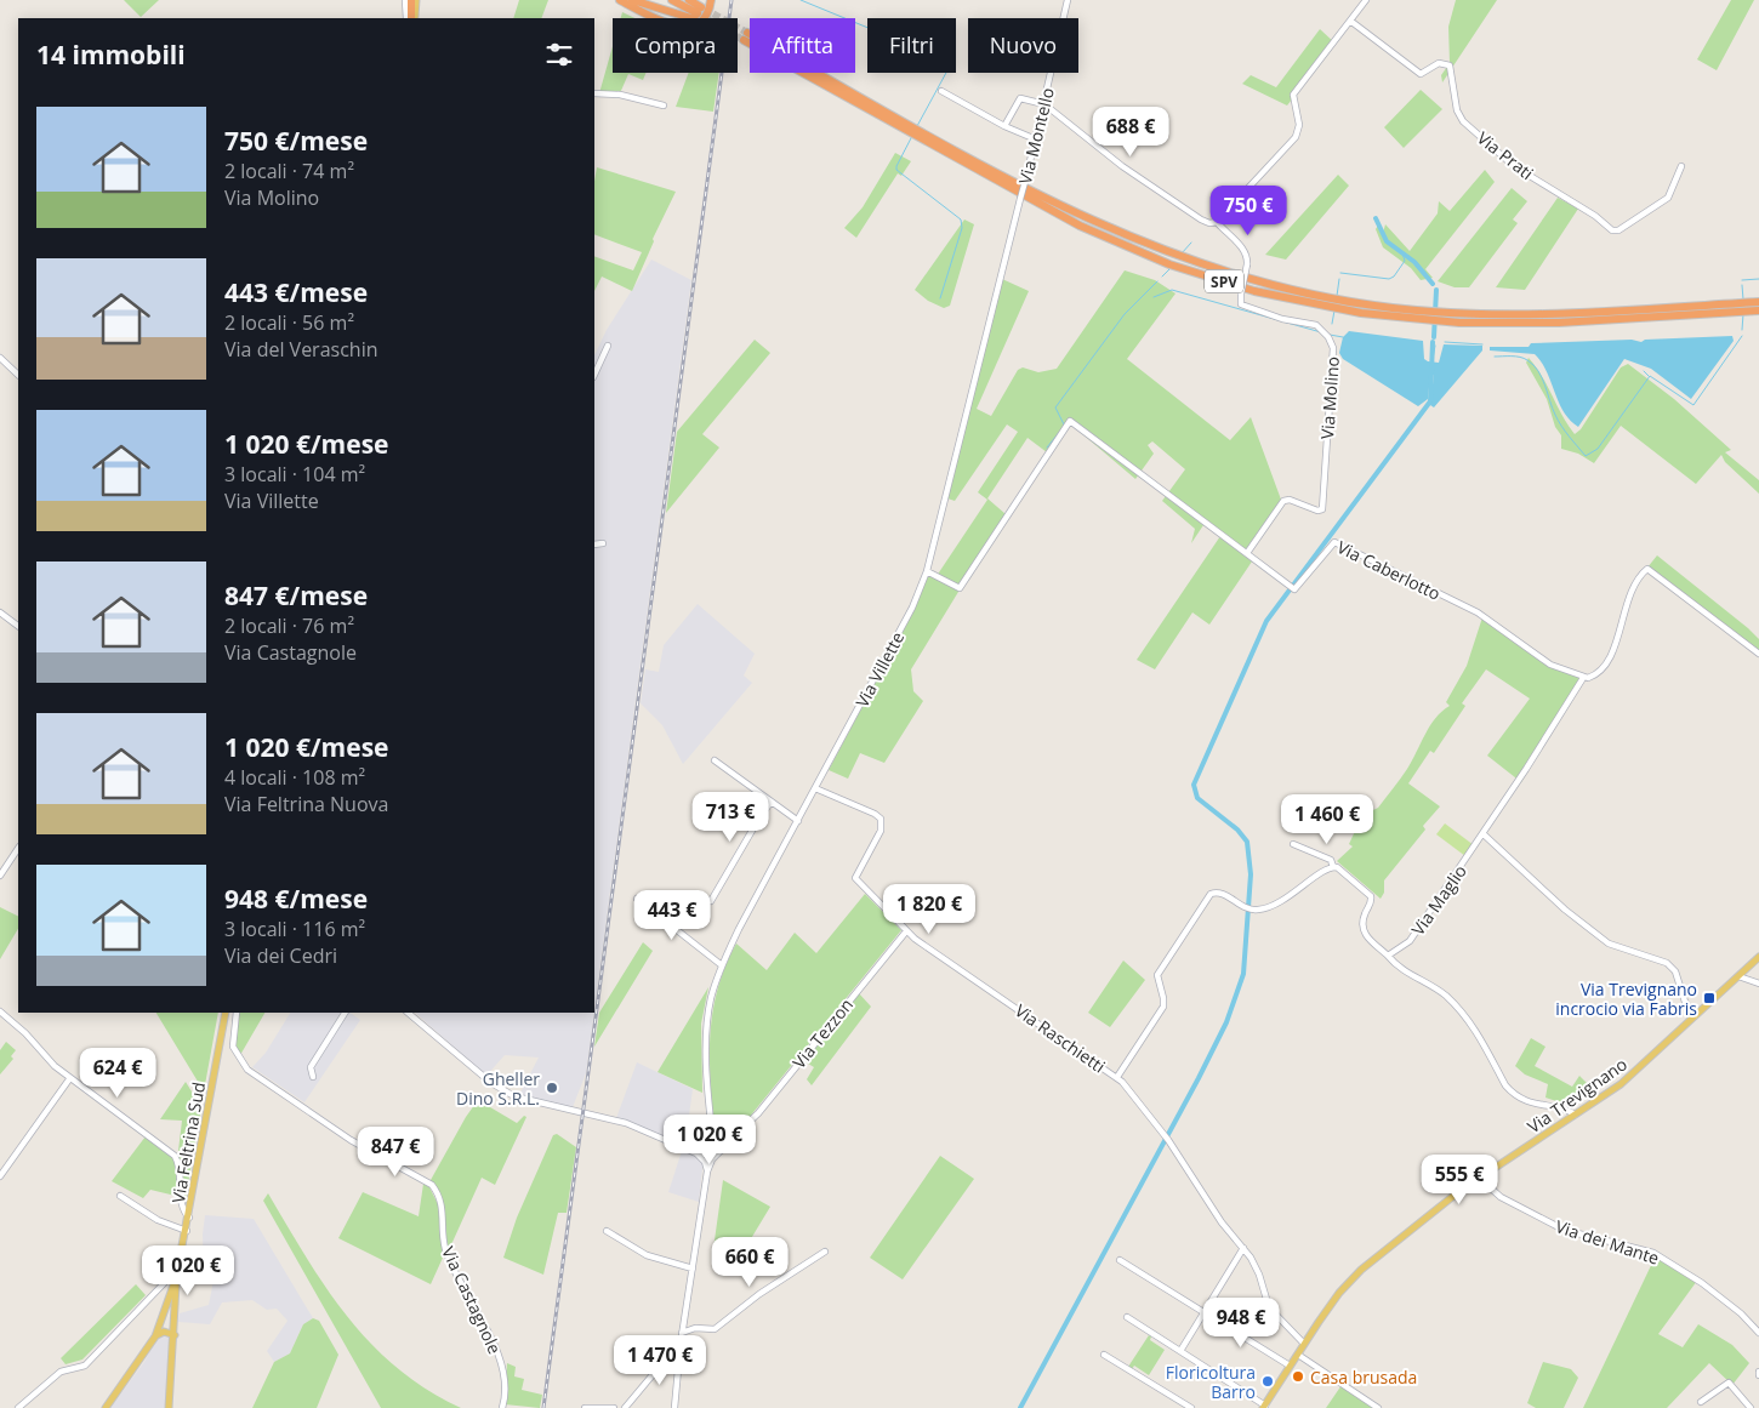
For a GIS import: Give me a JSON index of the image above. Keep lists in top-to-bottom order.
{
  "streets": {
    "highway": ["SPV"],
    "main road": ["Via Trevignano", "Via Feltrina Sud"],
    "street": [
      "Via Montello",
      "Via Prati",
      "Via Molino",
      "Via Caberlotto",
      "Via Villette",
      "Via Maglio",
      "Via Tezzon",
      "Via Raschietti",
      "Via dei Mante",
      "Via Castagnole"
    ]
  },
  "crossings": [
    ["Via Montello", "Via Molino"],
    ["Via Montello", "Via Villette"],
    ["Via Molino", "Via Caberlotto"],
    ["Via Caberlotto", "Via Villette"],
    ["Via Caberlotto", "Via Maglio"],
    ["Via Villette", "Via Raschietti"],
    ["Via Tezzon", "Via Raschietti"],
    ["Via Raschietti", "Via Trevignano"],
    ["Via Trevignano", "Via dei Mante"]
  ],
  "places": {
    "transit": ["Via Trevignano incrocio via Fabris"],
    "other": ["Gheller Dino S.R.L.", "Casa brusada", "Floricoltura Barro"]
  },
  "page": {
    "chip": [
      "Compra",
      "Affitta",
      "Filtri",
      "Nuovo"
    ],
    "heading": "14 immobili",
    "list": [
      {
        "name": "750 €/mese",
        "note": "2 locali · 74 m² · Via Molino"
      },
      {
        "name": "443 €/mese",
        "note": "2 locali · 56 m² · Via del Veraschin"
      },
      {
        "name": "1 020 €/mese",
        "note": "3 locali · 104 m² · Via Villette"
      },
      {
        "name": "847 €/mese",
        "note": "2 locali · 76 m² · Via Castagnole"
      },
      {
        "name": "1 020 €/mese",
        "note": "4 locali · 108 m² · Via Feltrina Nuova"
      },
      {
        "name": "948 €/mese",
        "note": "3 locali · 116 m² · Via dei Cedri"
      }
    ],
    "price": [
      "688 €",
      "750 €",
      "713 €",
      "1 460 €",
      "1 820 €",
      "443 €",
      "624 €",
      "1 020 €",
      "847 €",
      "555 €",
      "660 €",
      "1 020 €",
      "948 €",
      "1 470 €"
    ]
  }
}
